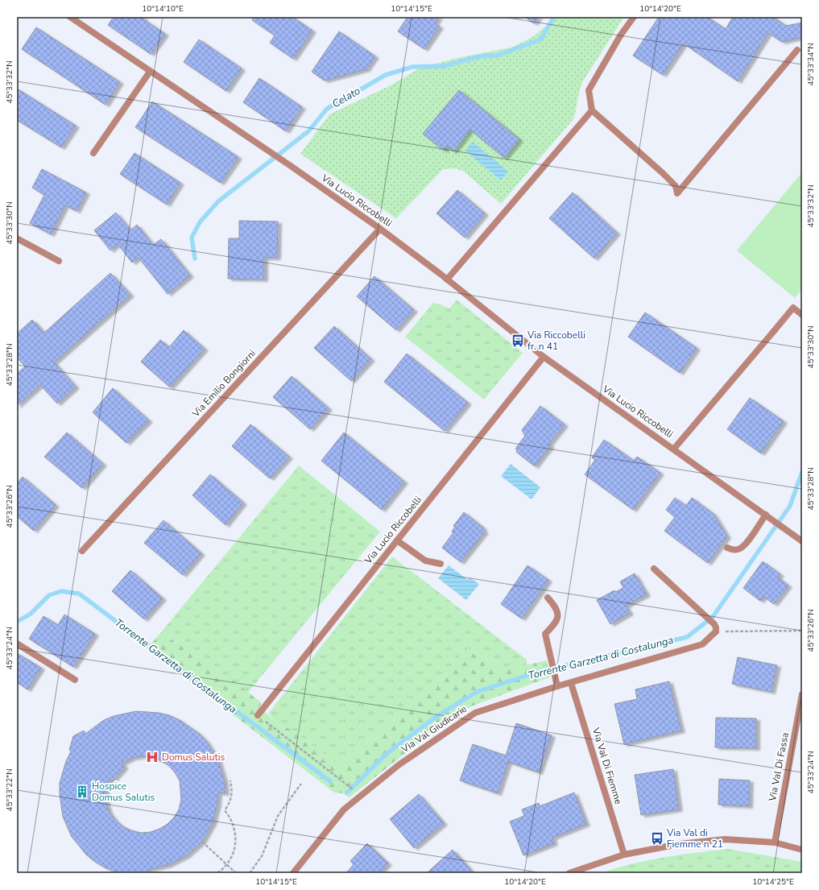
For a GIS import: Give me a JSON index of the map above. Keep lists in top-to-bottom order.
{
  "streets": {
    "street": [
      "Via Lucio Riccobelli",
      "Via Emilio Bongiorni",
      "Via Val Giudicarie",
      "Via Val Di Fiemme",
      "Via Val Di Fassa"
    ]
  },
  "crossings": [
    ["Via Lucio Riccobelli", "Via Emilio Bongiorni"],
    ["Via Val Giudicarie", "Via Val Di Fiemme"]
  ],
  "water": ["Celato", "Torrente Garzetta di Costalunga"],
  "places": {
    "bus stop": ["Via Riccobelli fr. n 41", "Via Val di Fiemme n 21"],
    "hospital": ["Domus Salutis"],
    "building": ["Hospice Domus Salutis"]
  },
  "coordinates": [
    "10°14'10\"E",
    "10°14'15\"E",
    "10°14'20\"E",
    "45°33'34\"N",
    "45°33'32\"N",
    "45°33'30\"N",
    "45°33'28\"N",
    "45°33'26\"N",
    "45°33'24\"N",
    "45°33'22\"N",
    "10°14'25\"E"
  ]
}
